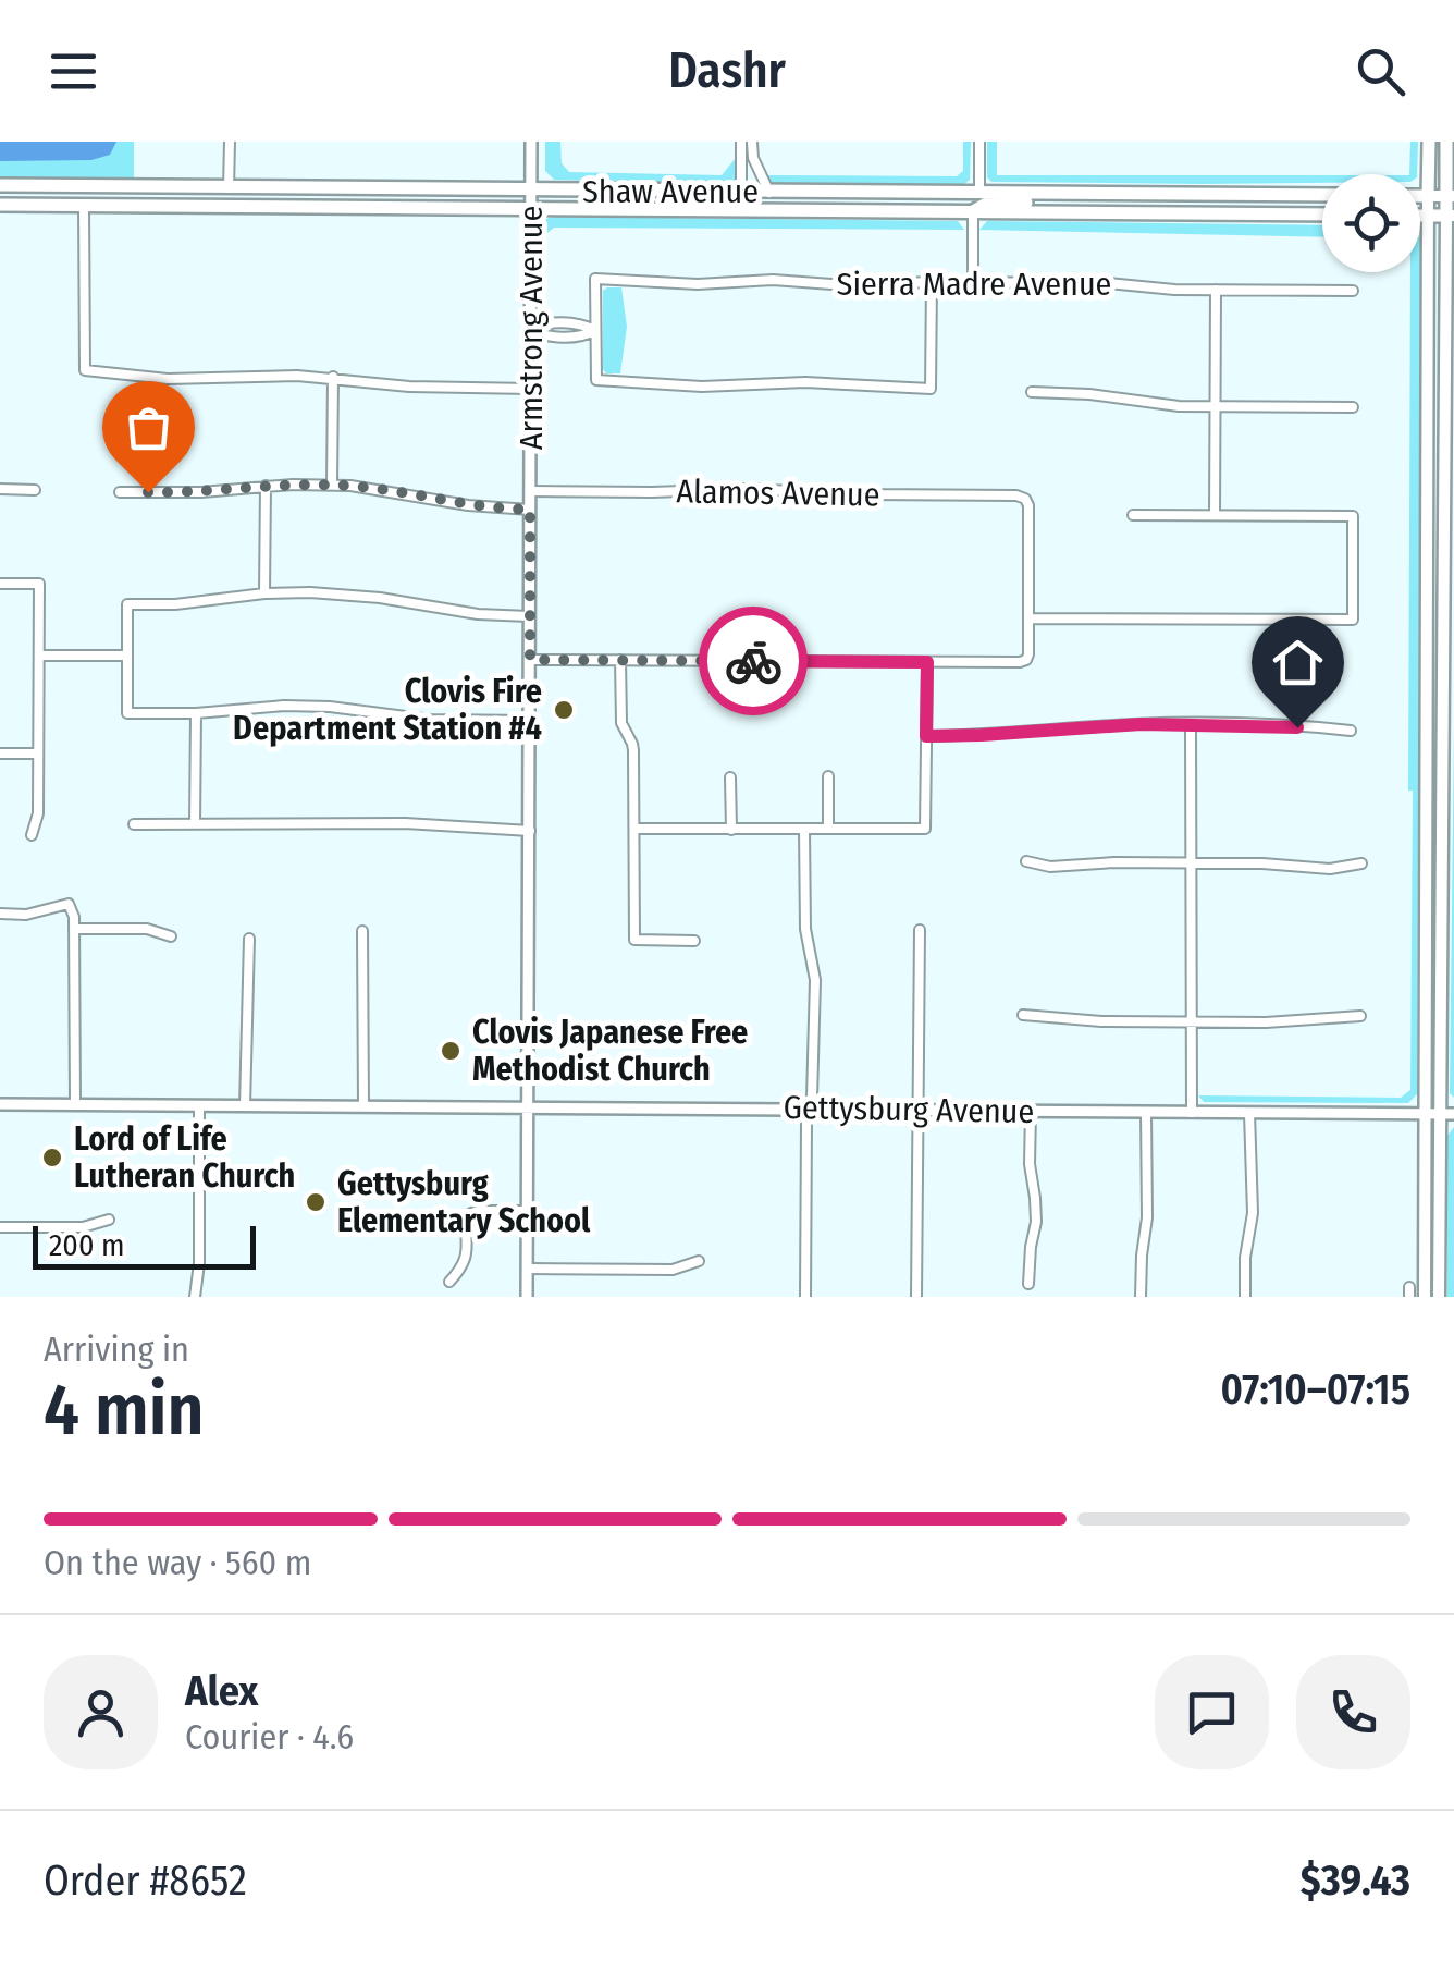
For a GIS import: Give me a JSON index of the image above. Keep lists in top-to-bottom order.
{
  "streets": {
    "main road": ["Shaw Avenue"],
    "street": [
      "Sierra Madre Avenue",
      "Armstrong Avenue",
      "Alamos Avenue",
      "Gettysburg Avenue"
    ]
  },
  "crossings": [
    ["Shaw Avenue", "Armstrong Avenue"],
    ["Armstrong Avenue", "Alamos Avenue"],
    ["Armstrong Avenue", "Gettysburg Avenue"]
  ],
  "places": [
    "Clovis Fire Department Station #4",
    "Clovis Japanese Free Methodist Church",
    "Lord of Life Lutheran Church",
    "Gettysburg Elementary School"
  ],
  "scale_bar": "200 m",
  "page": {
    "header": "Dashr",
    "scale": "200 m",
    "heading": ["4 min", "Arriving in", "07:10–07:15"],
    "panel": [
      "Alex",
      "Courier · 4.6",
      "Order #8652",
      "$39.43"
    ],
    "bar": "On the way · 560 m"
  }
}
